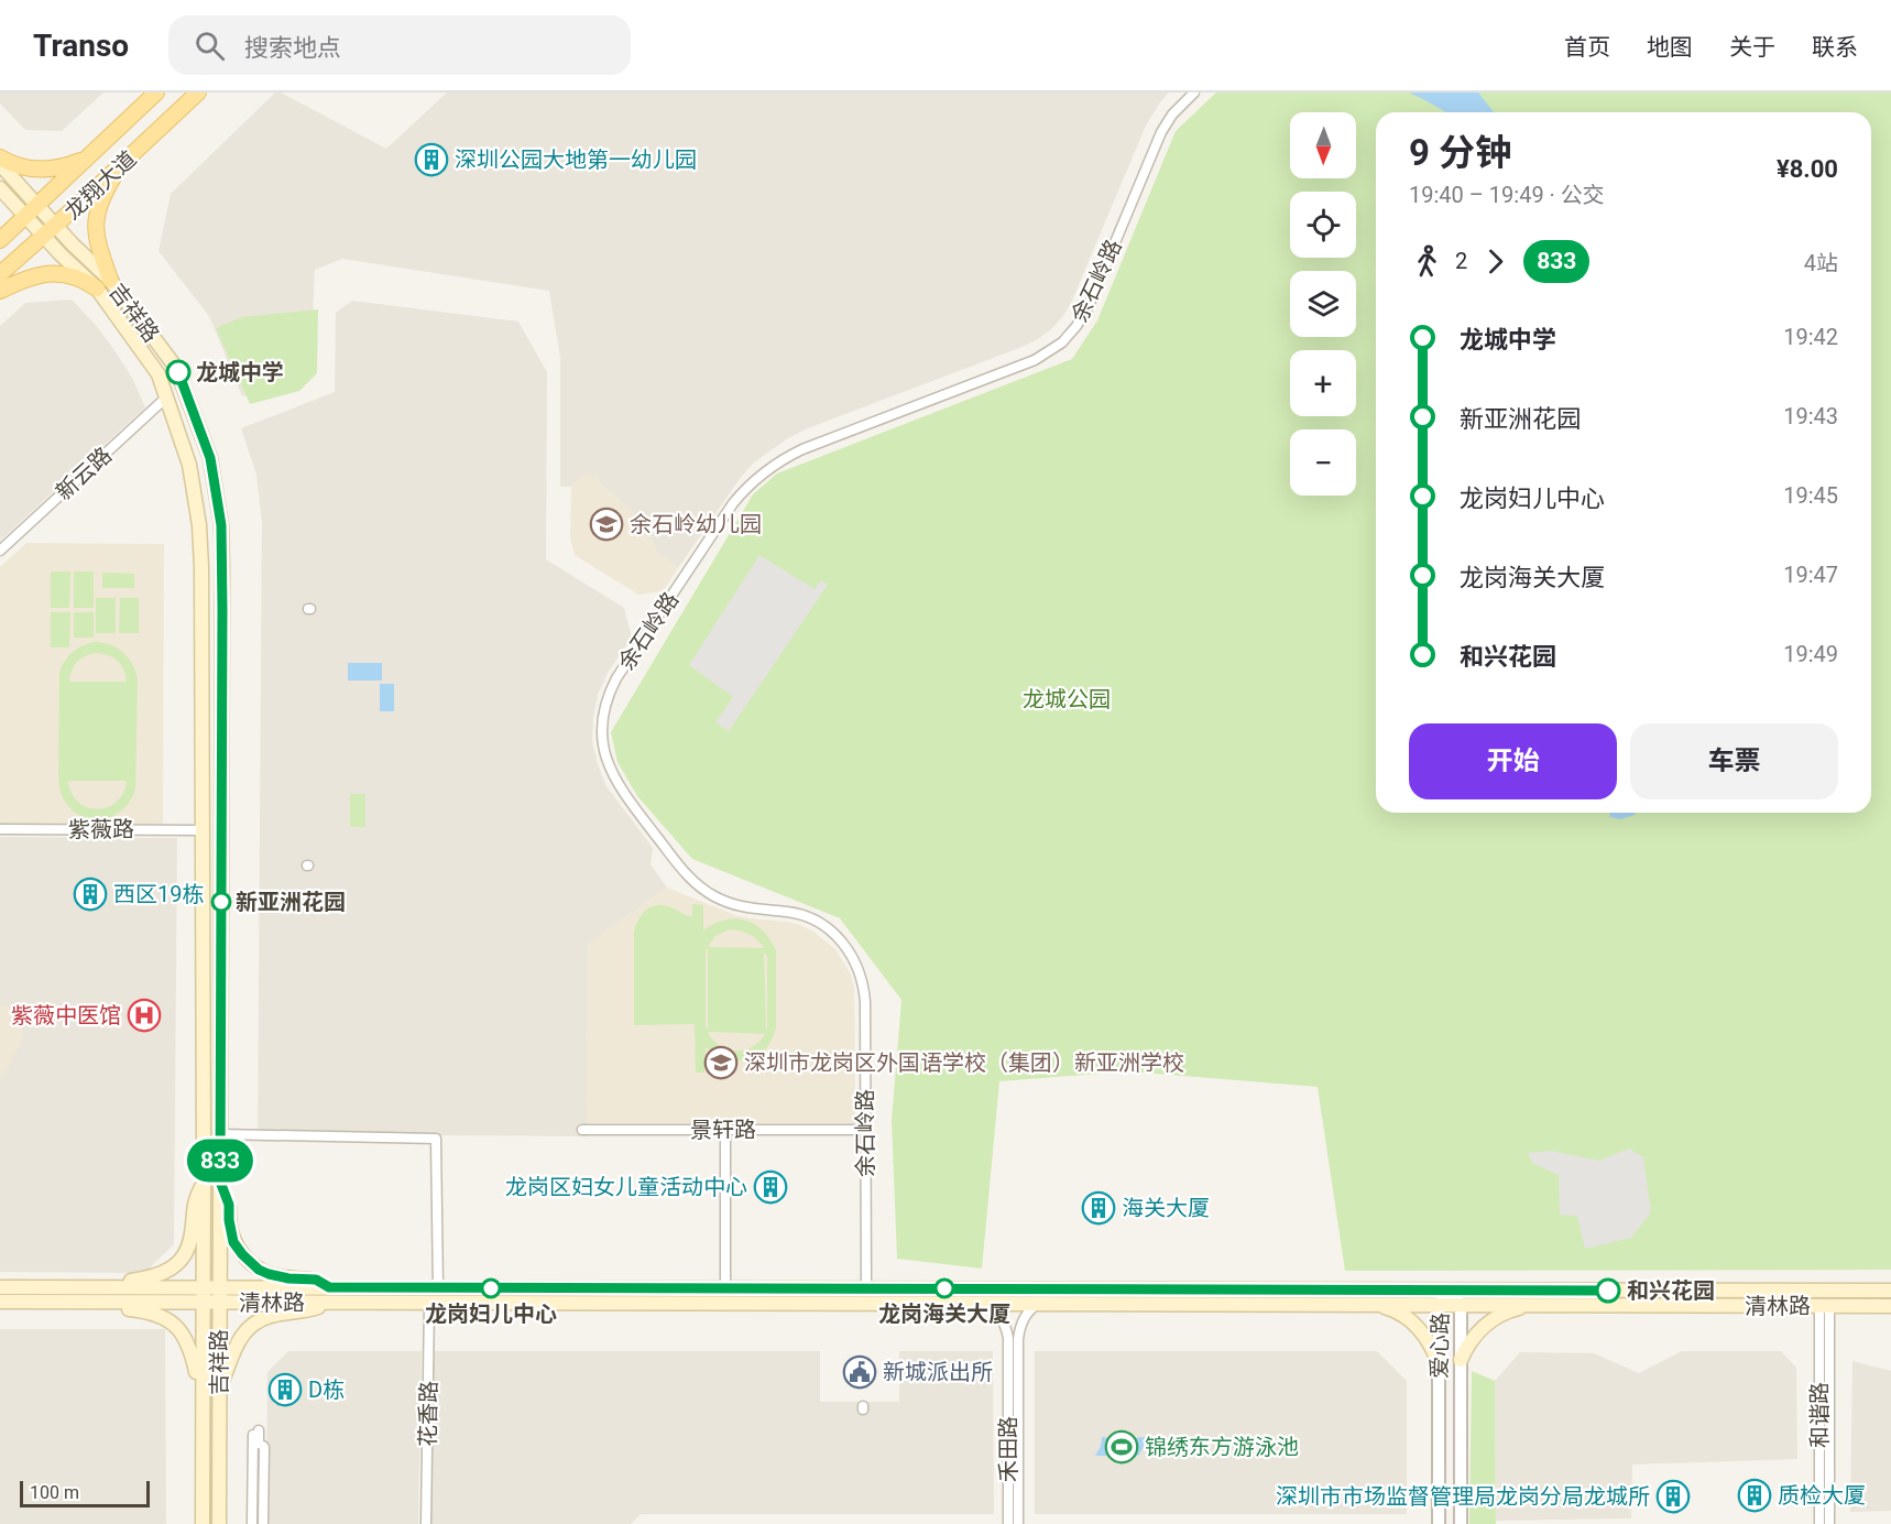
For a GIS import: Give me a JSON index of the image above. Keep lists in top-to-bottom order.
{
  "streets": {
    "main road": ["龙翔大道", "吉祥路", "清林路"],
    "street": [
      "余石岭路",
      "新云路",
      "紫薇路",
      "景轩路",
      "爱心路",
      "花香路",
      "和谐路",
      "禾田路"
    ]
  },
  "crossings": [
    ["龙翔大道", "吉祥路"],
    ["余石岭路", "景轩路"],
    ["余石岭路", "清林路"],
    ["吉祥路", "新云路"],
    ["吉祥路", "紫薇路"],
    ["吉祥路", "清林路"],
    ["清林路", "爱心路"],
    ["清林路", "花香路"],
    ["清林路", "和谐路"],
    ["清林路", "禾田路"]
  ],
  "parks": ["龙城公园"],
  "places": {
    "building": [
      "深圳公园大地第一幼儿园",
      "西区19栋",
      "龙岗区妇女儿童活动中心",
      "海关大厦",
      "D栋",
      "质检大厦",
      "深圳市市场监督管理局龙岗分局龙城所"
    ],
    "other": [
      "龙城中学",
      "新亚洲花园",
      "龙岗妇儿中心",
      "龙岗海关大厦",
      "和兴花园"
    ],
    "school or university": ["余石岭幼儿园", "深圳市龙岗区外国语学校（集团）新亚洲学校"],
    "hospital": ["紫薇中医馆"],
    "public building": ["新城派出所"],
    "sports": ["锦绣东方游泳池"]
  },
  "lines": ["bus line 833"],
  "scale_bar": "100 m",
  "north": "bottom",
  "page": {
    "header": "Transo",
    "search": "搜索地点",
    "nav": [
      "首页",
      "地图",
      "关于",
      "联系"
    ],
    "on_map": "833",
    "map_buttons": ["+", "−"],
    "heading": ["9 分钟", "19:40 – 19:49 · 公交", "¥8.00"],
    "legs": ["2", "833", "4站"],
    "list": [
      {
        "name": "龙城中学",
        "value": "19:42"
      },
      {
        "name": "新亚洲花园",
        "value": "19:43"
      },
      {
        "name": "龙岗妇儿中心",
        "value": "19:45"
      },
      {
        "name": "龙岗海关大厦",
        "value": "19:47"
      },
      {
        "name": "和兴花园",
        "value": "19:49"
      }
    ],
    "buttons": ["开始", "车票"],
    "scale": "100 m"
  }
}
